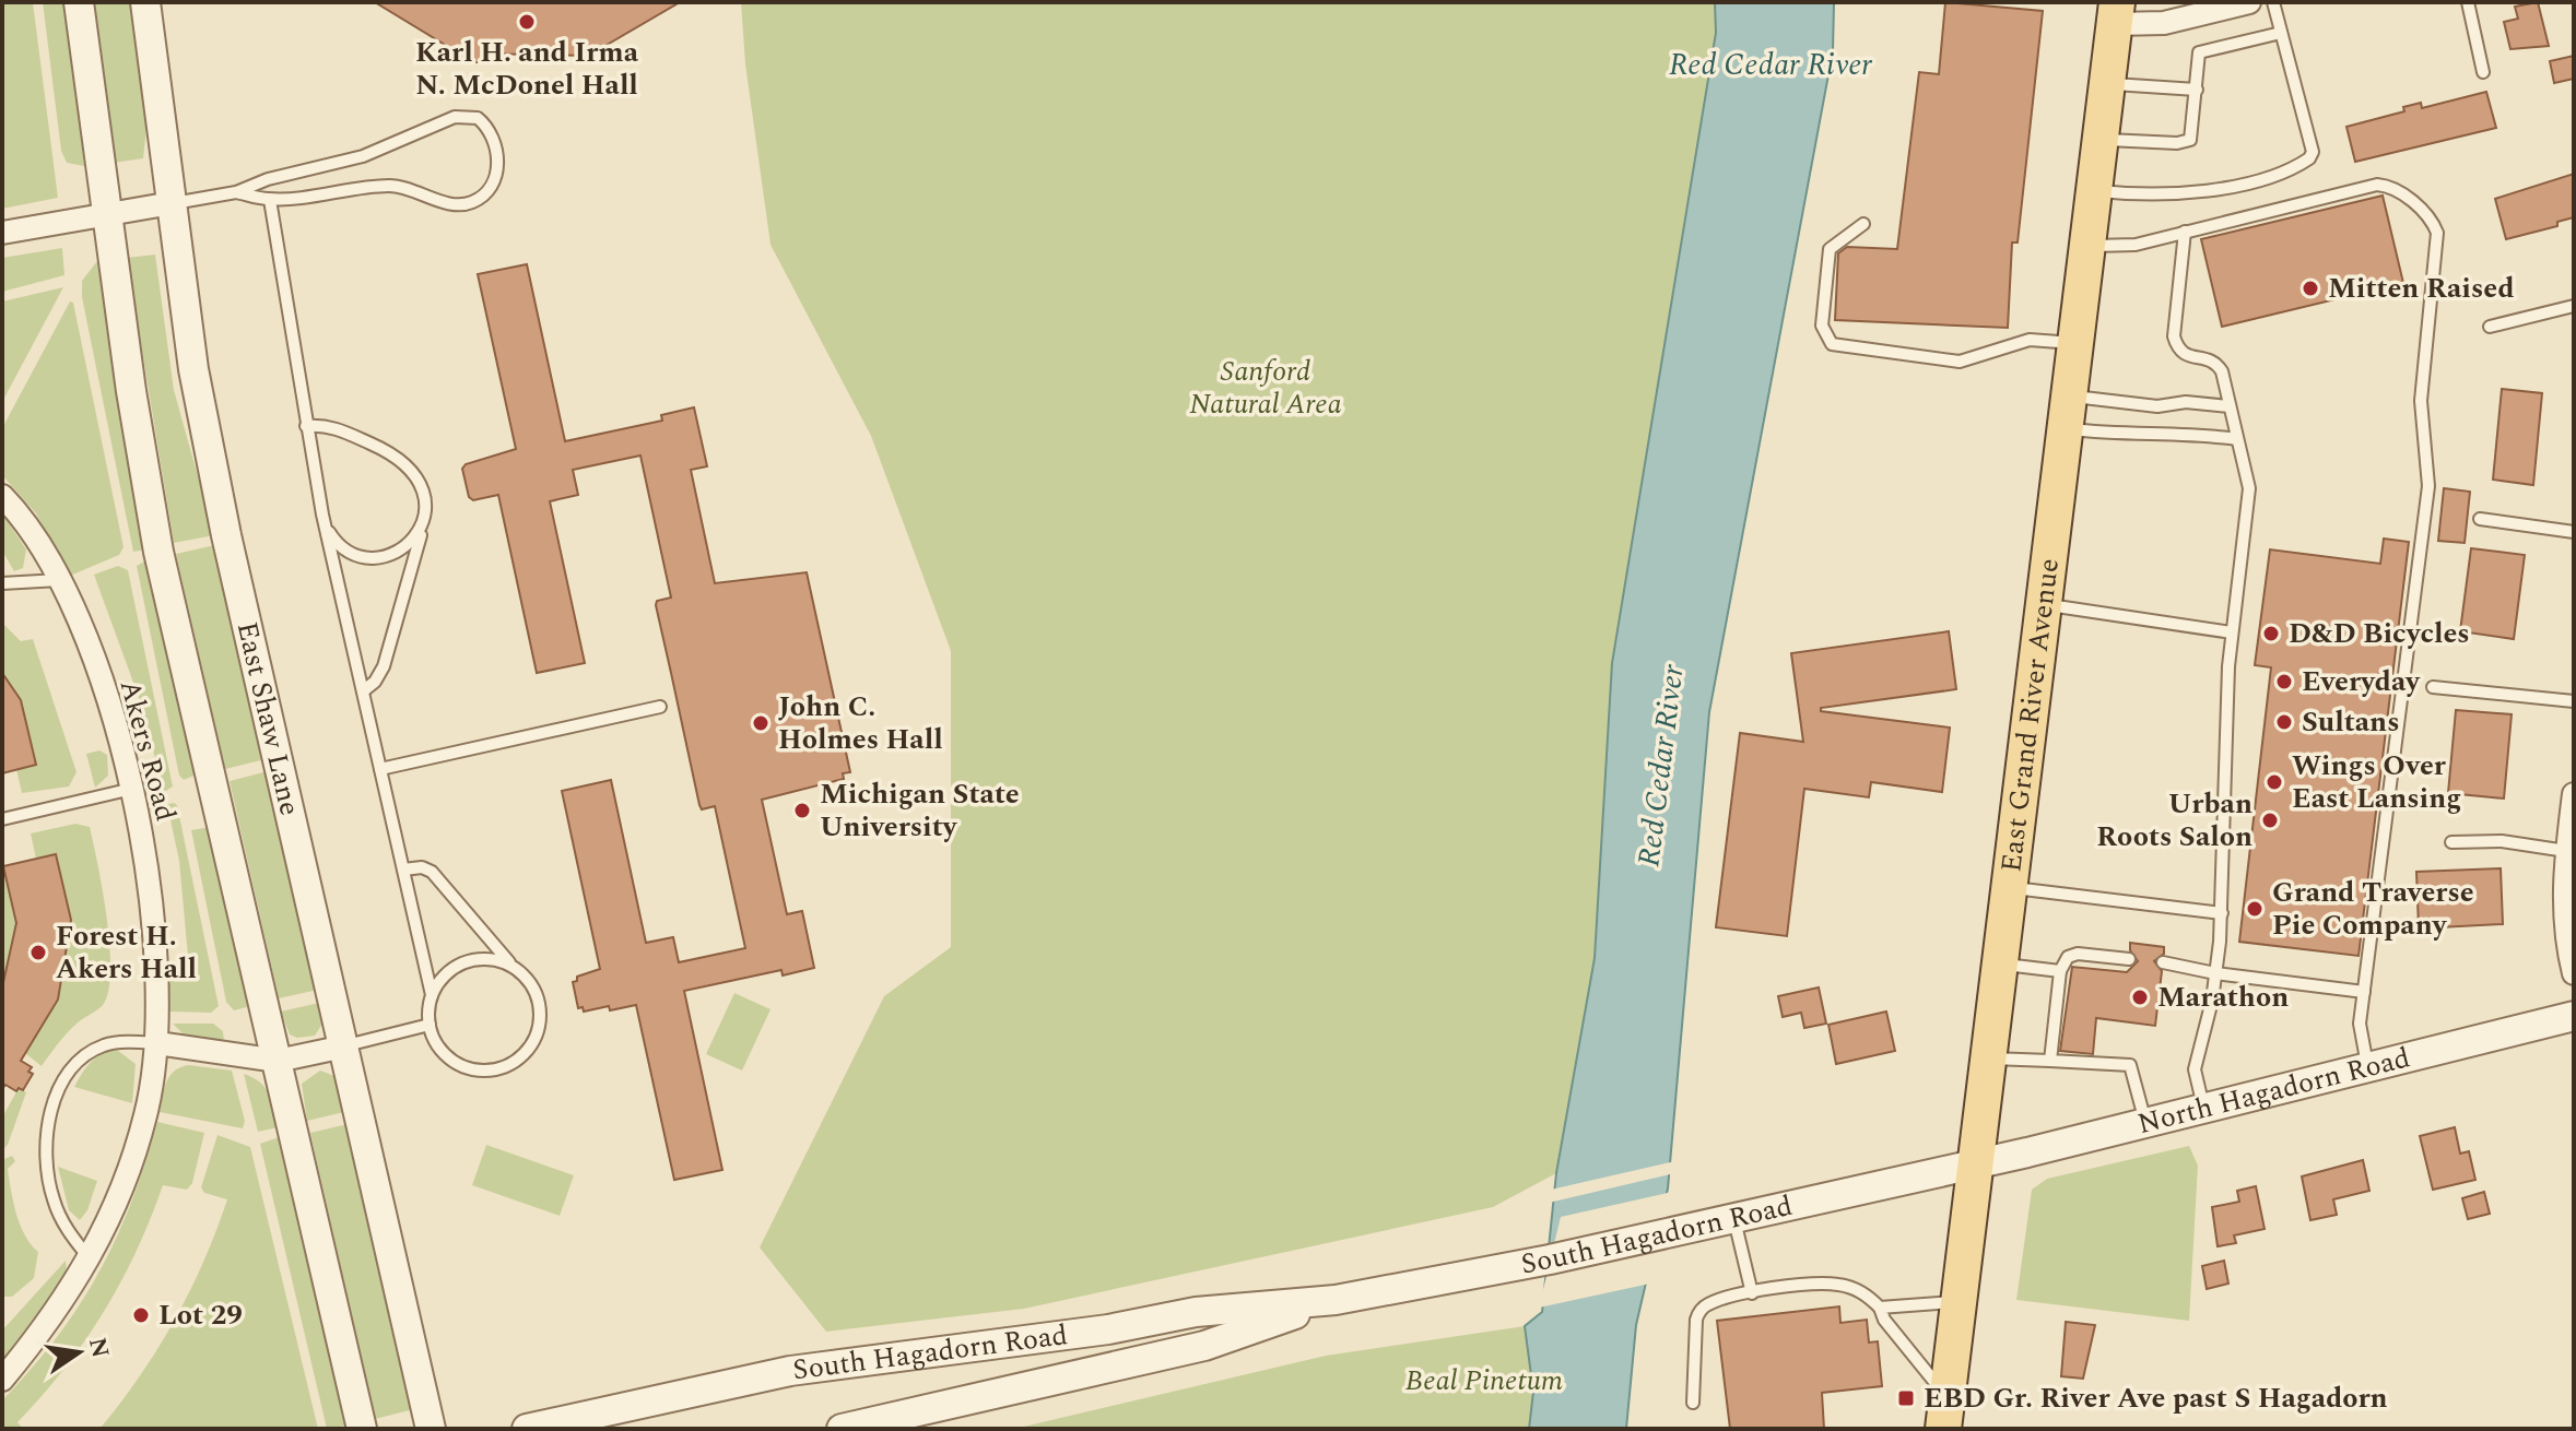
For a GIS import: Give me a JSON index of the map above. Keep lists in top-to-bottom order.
{
  "streets": {
    "main road": ["East Grand River Avenue"],
    "street": [
      "East Shaw Lane",
      "Akers Road",
      "North Hagadorn Road",
      "South Hagadorn Road"
    ]
  },
  "crossings": [
    ["East Grand River Avenue", "North Hagadorn Road"],
    ["East Grand River Avenue", "South Hagadorn Road"],
    ["North Hagadorn Road", "South Hagadorn Road"]
  ],
  "water": ["Red Cedar River"],
  "parks": ["Sanford Natural Area", "Beal Pinetum"],
  "places": {
    "other": [
      "Karl H. and Irma N. McDonel Hall",
      "Mitten Raised",
      "D&D Bicycles",
      "Everyday",
      "Sultans",
      "John C. Holmes Hall",
      "Wings Over East Lansing",
      "Michigan State University",
      "Urban Roots Salon",
      "Grand Traverse Pie Company",
      "Forest H. Akers Hall",
      "Marathon",
      "Lot 29"
    ],
    "transit": ["EBD Gr. River Ave past S Hagadorn"]
  },
  "north": "right"
}
